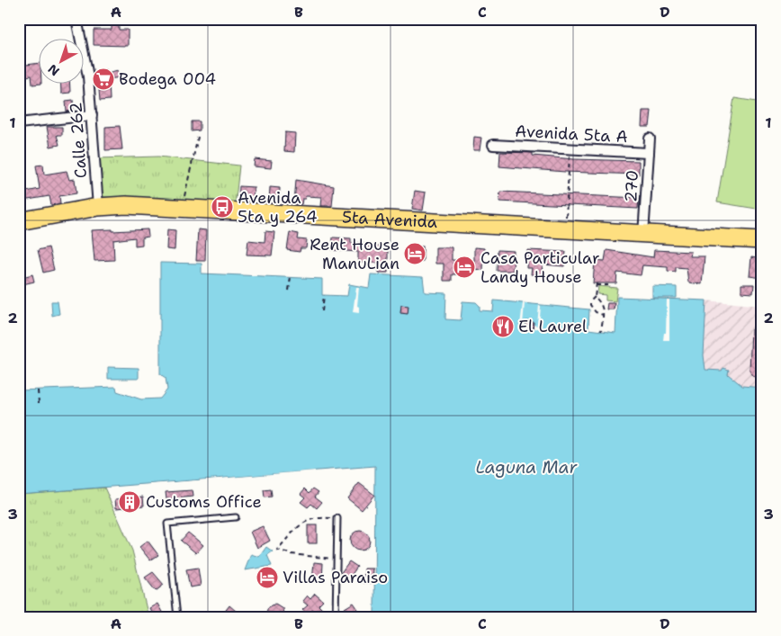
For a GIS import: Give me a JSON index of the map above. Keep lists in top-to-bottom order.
{
  "streets": {
    "highway": ["5ta Avenida"],
    "street": ["Avenida 5ta A", "Calle 262", "270"]
  },
  "crossings": [
    ["Avenida 5ta A", "270"],
    ["Calle 262", "5ta Avenida"],
    ["270", "5ta Avenida"]
  ],
  "water": ["Laguna Mar"],
  "places": {
    "supermarket": ["Bodega 004"],
    "bus stop": ["Avenida 5ta y 264"],
    "hotel": ["Rent House ManuLian", "Casa Particular Landy House", "Villas Paraiso"],
    "restaurant": ["El Laurel"],
    "building": ["Customs Office"]
  },
  "north": "bottom left",
  "grid": {
    "columns": [
      "A",
      "B",
      "C",
      "D"
    ],
    "rows": ["1", "2", "3"]
  }
}
